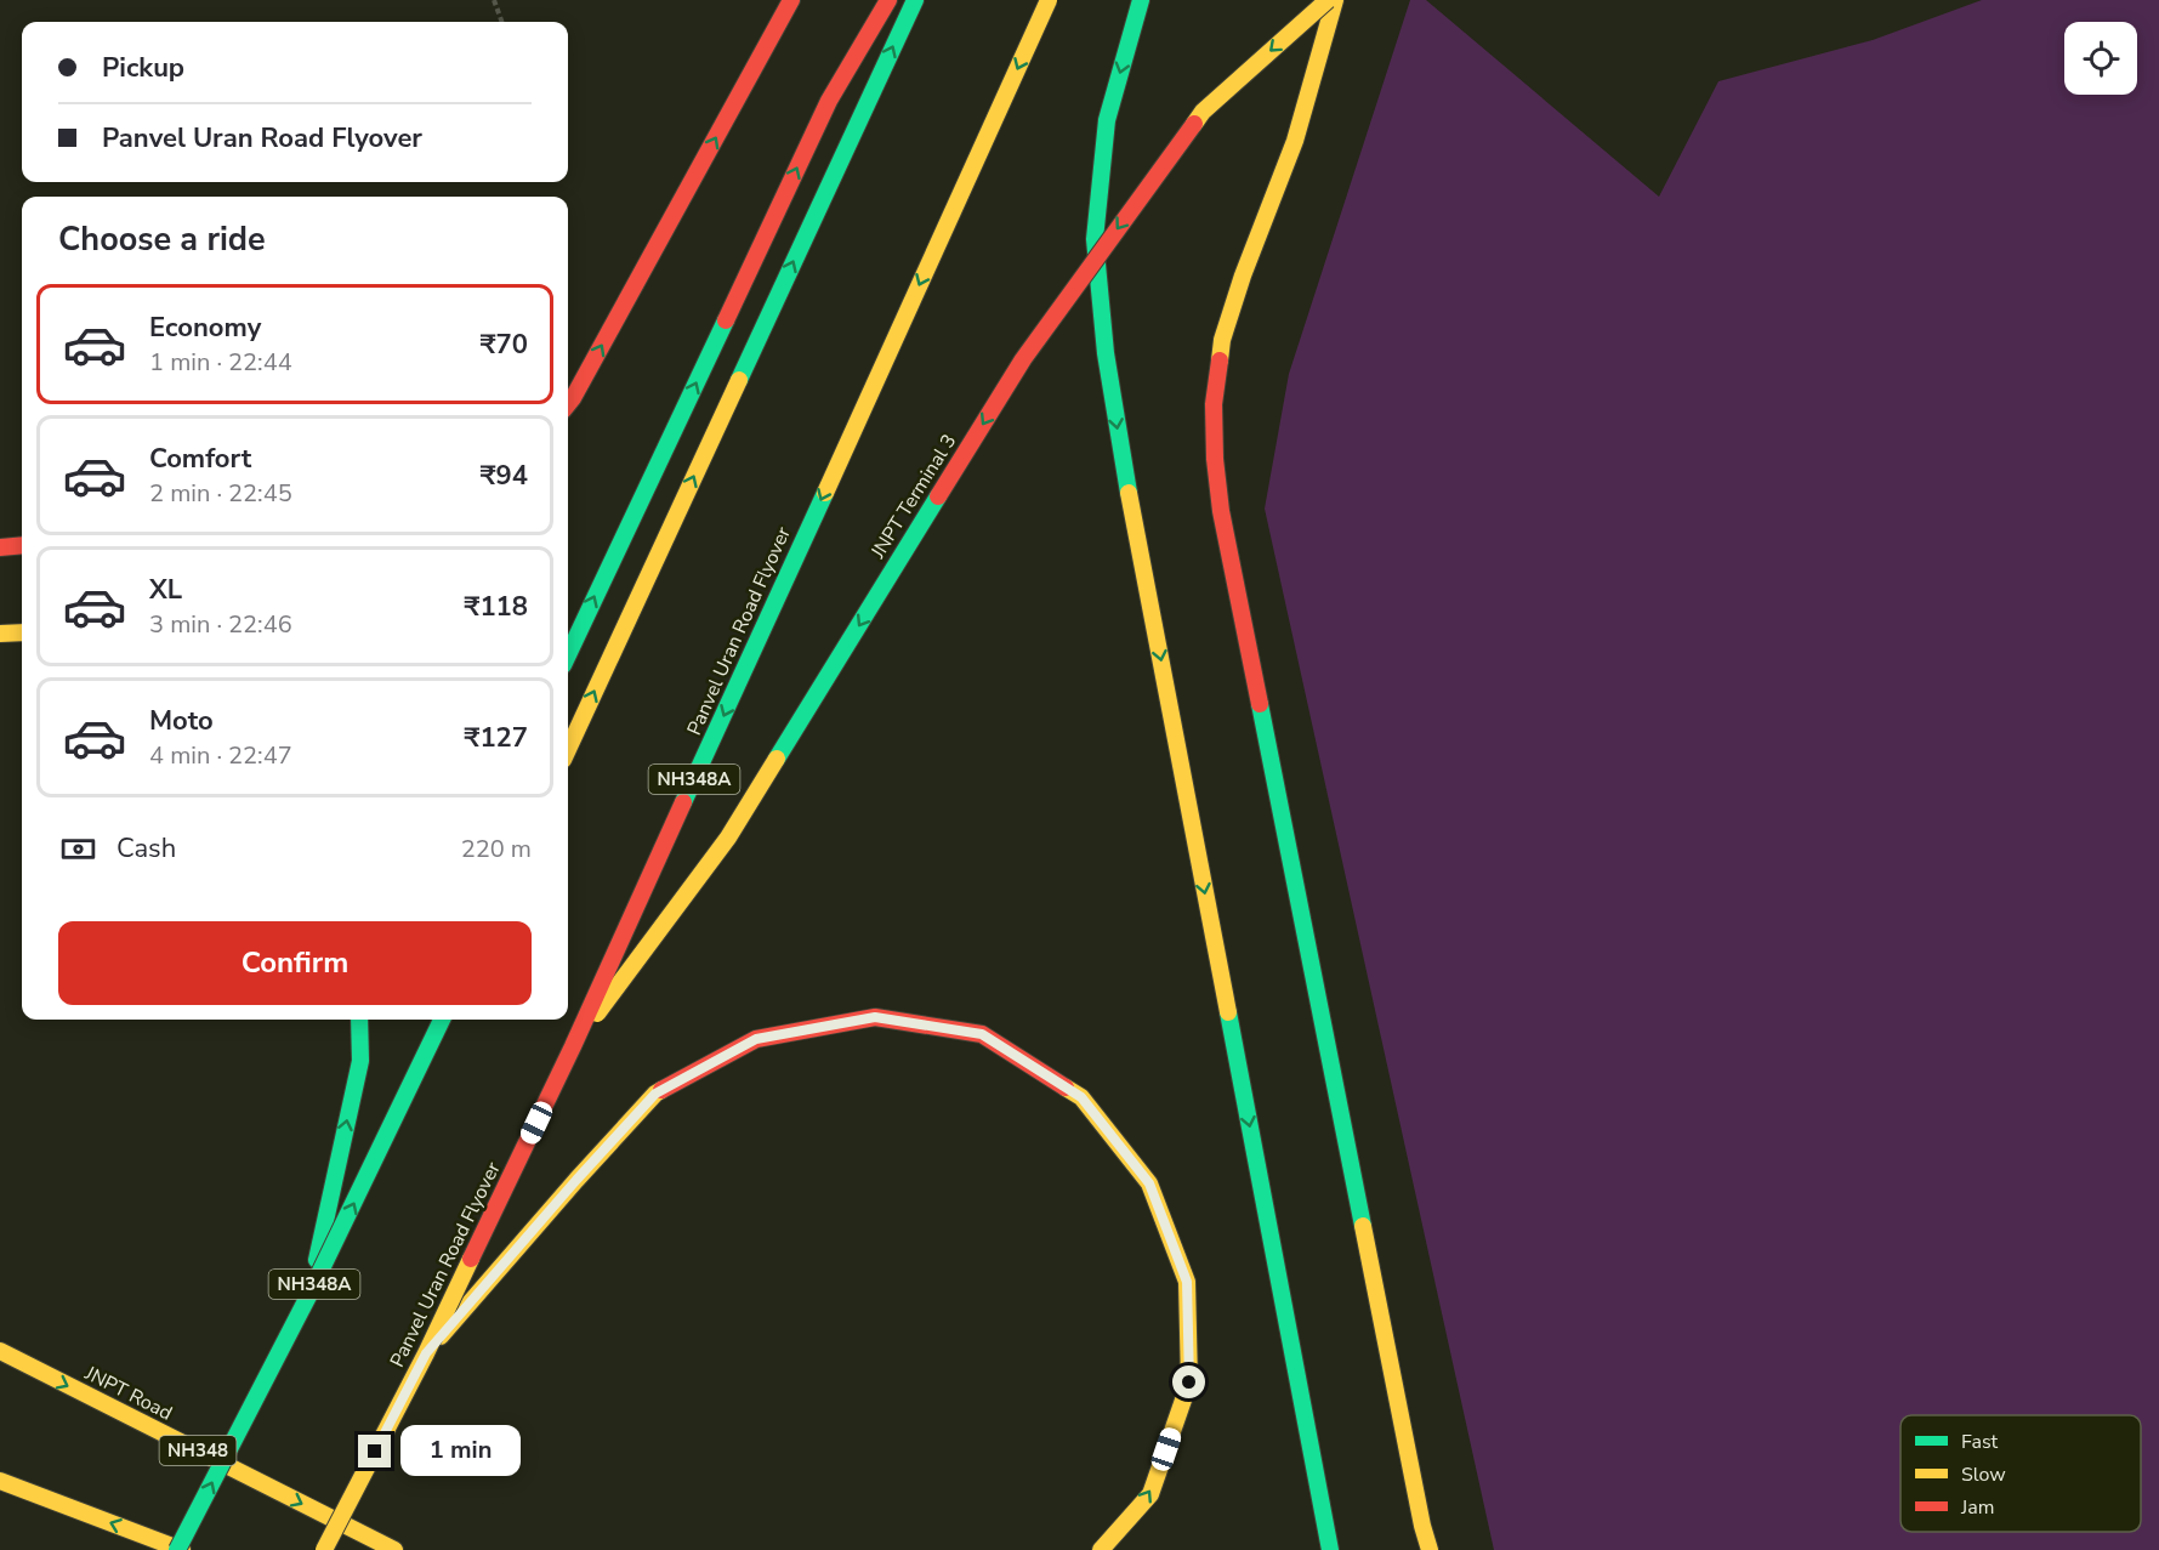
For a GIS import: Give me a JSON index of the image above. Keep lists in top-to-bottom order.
{
  "streets": {
    "main road": [
      "JNPT Terminal 3",
      "Panvel Uran Road Flyover",
      "NH348A",
      "JNPT Road",
      "NH348"
    ]
  },
  "crossings": [
    ["JNPT Terminal 3", "Panvel Uran Road Flyover"]
  ],
  "one_way": ["JNPT Terminal 3"],
  "legend": ["Fast", "Slow", "Jam"],
  "page": {
    "banner": ["Pickup", "Panvel Uran Road Flyover"],
    "heading": "Choose a ride",
    "list": [
      {
        "name": "Economy",
        "note": "1 min · 22:44",
        "value": "₹70"
      },
      {
        "name": "Comfort",
        "note": "2 min · 22:45",
        "value": "₹94"
      },
      {
        "name": "XL",
        "note": "3 min · 22:46",
        "value": "₹118"
      },
      {
        "name": "Moto",
        "note": "4 min · 22:47",
        "value": "₹127"
      }
    ],
    "pay": ["Cash", "220 m"],
    "buttons": "Confirm",
    "bubble": "1 min"
  }
}
